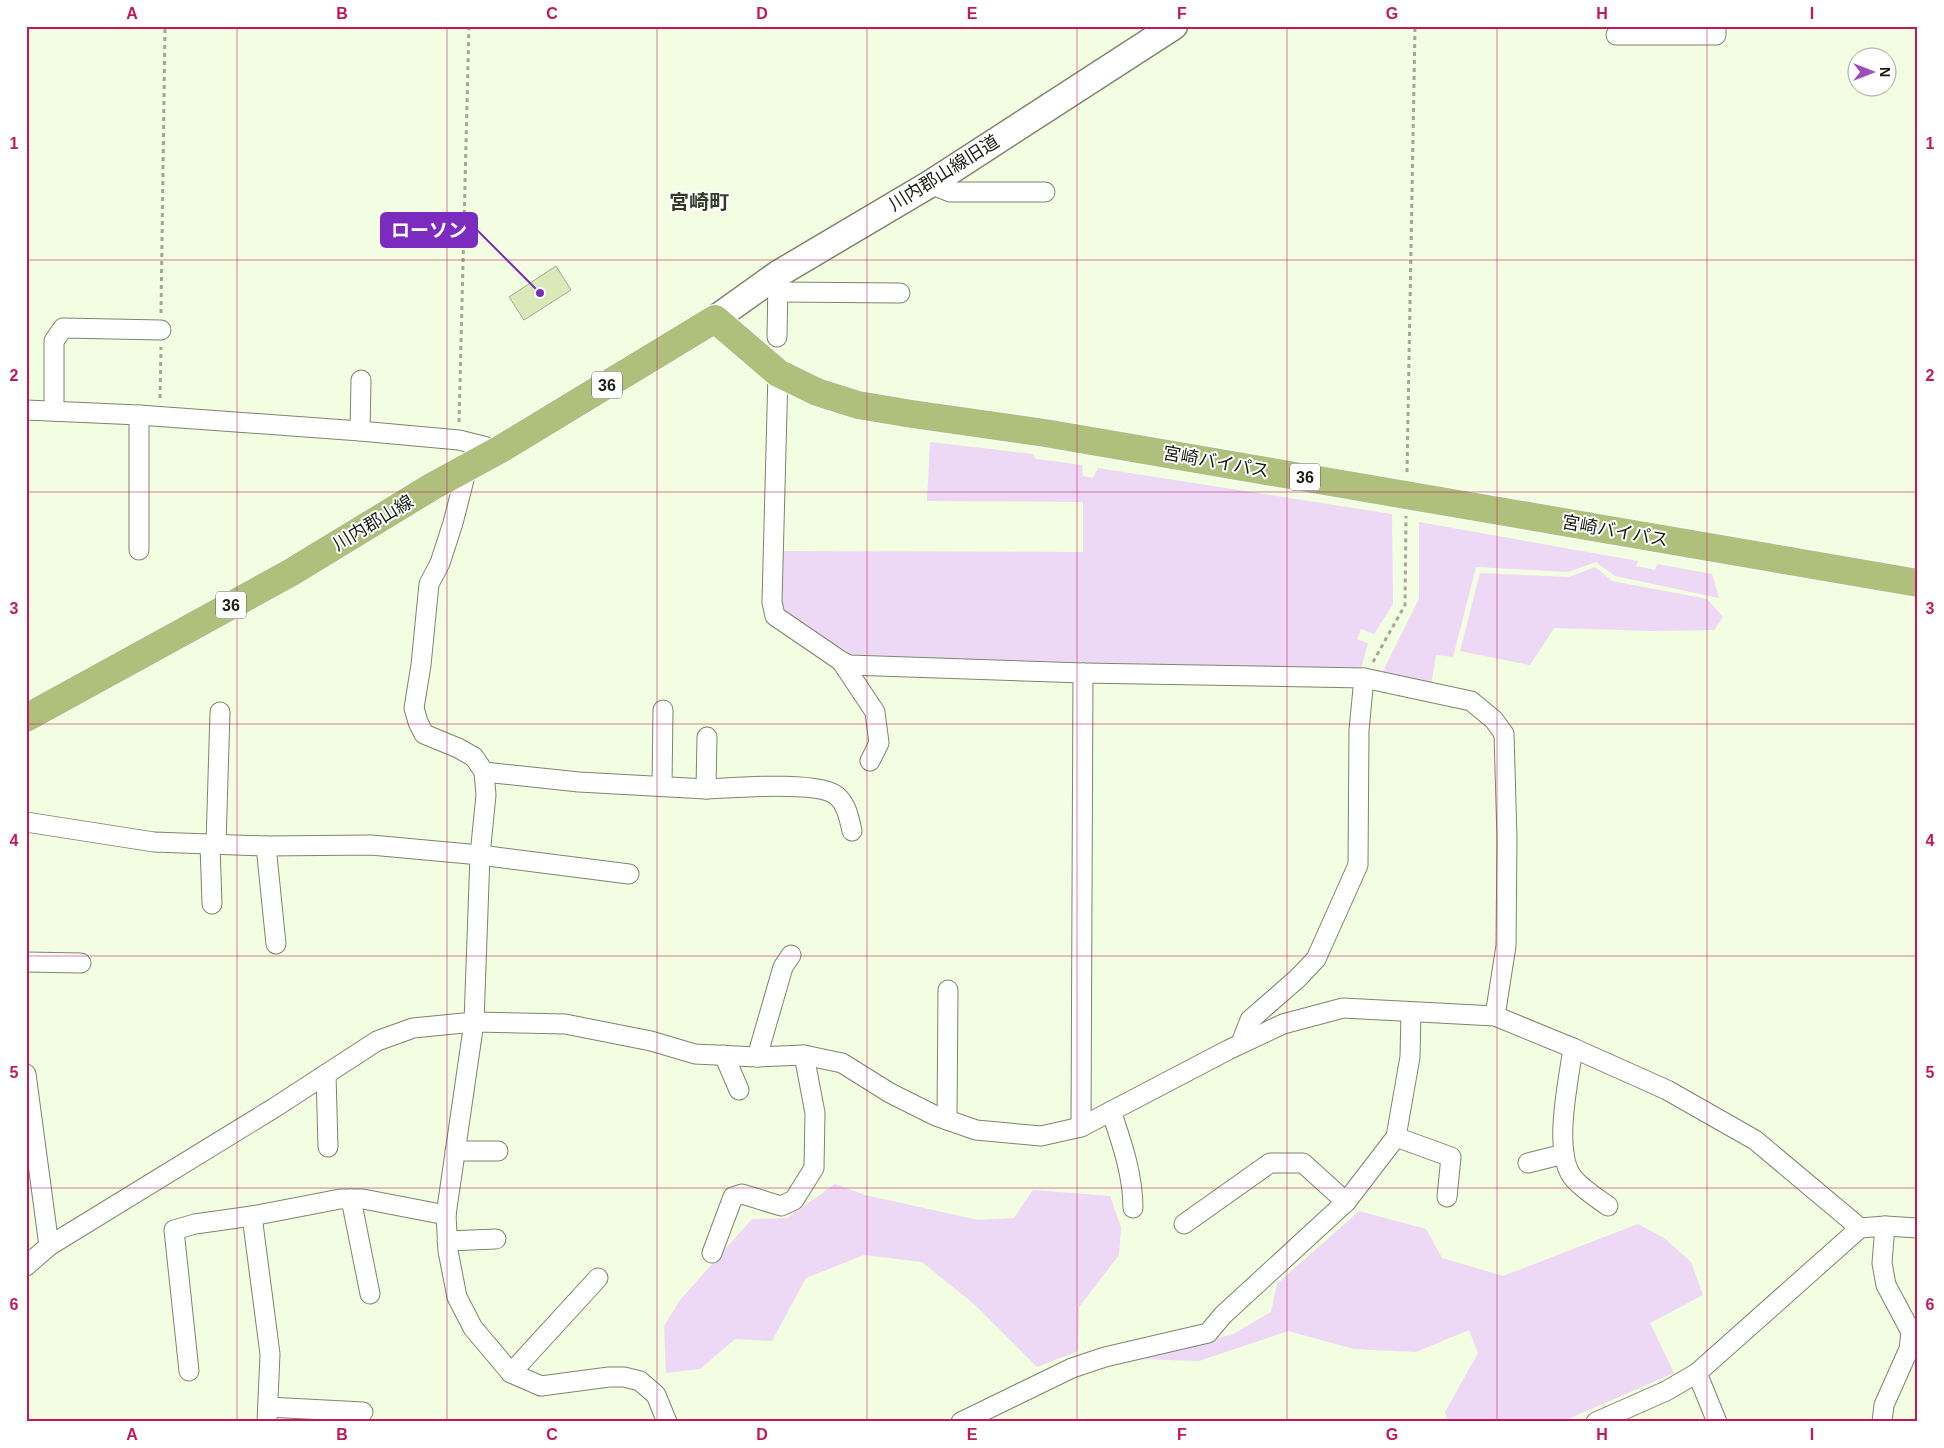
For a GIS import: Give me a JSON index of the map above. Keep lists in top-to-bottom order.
{
  "streets": {
    "main road": ["36", "宮崎バイパス", "川内郡山線"],
    "street": ["川内郡山線旧道"]
  },
  "crossings": [
    ["川内郡山線旧道", "宮崎バイパス"],
    ["川内郡山線旧道", "川内郡山線"],
    ["宮崎バイパス", "川内郡山線"]
  ],
  "districts": ["宮崎町"],
  "places": ["ローソン"],
  "north": "right",
  "grid": {
    "columns": [
      "A",
      "B",
      "C",
      "D",
      "E",
      "F",
      "G",
      "H",
      "I"
    ],
    "rows": [
      "1",
      "2",
      "3",
      "4",
      "5",
      "6"
    ]
  }
}
